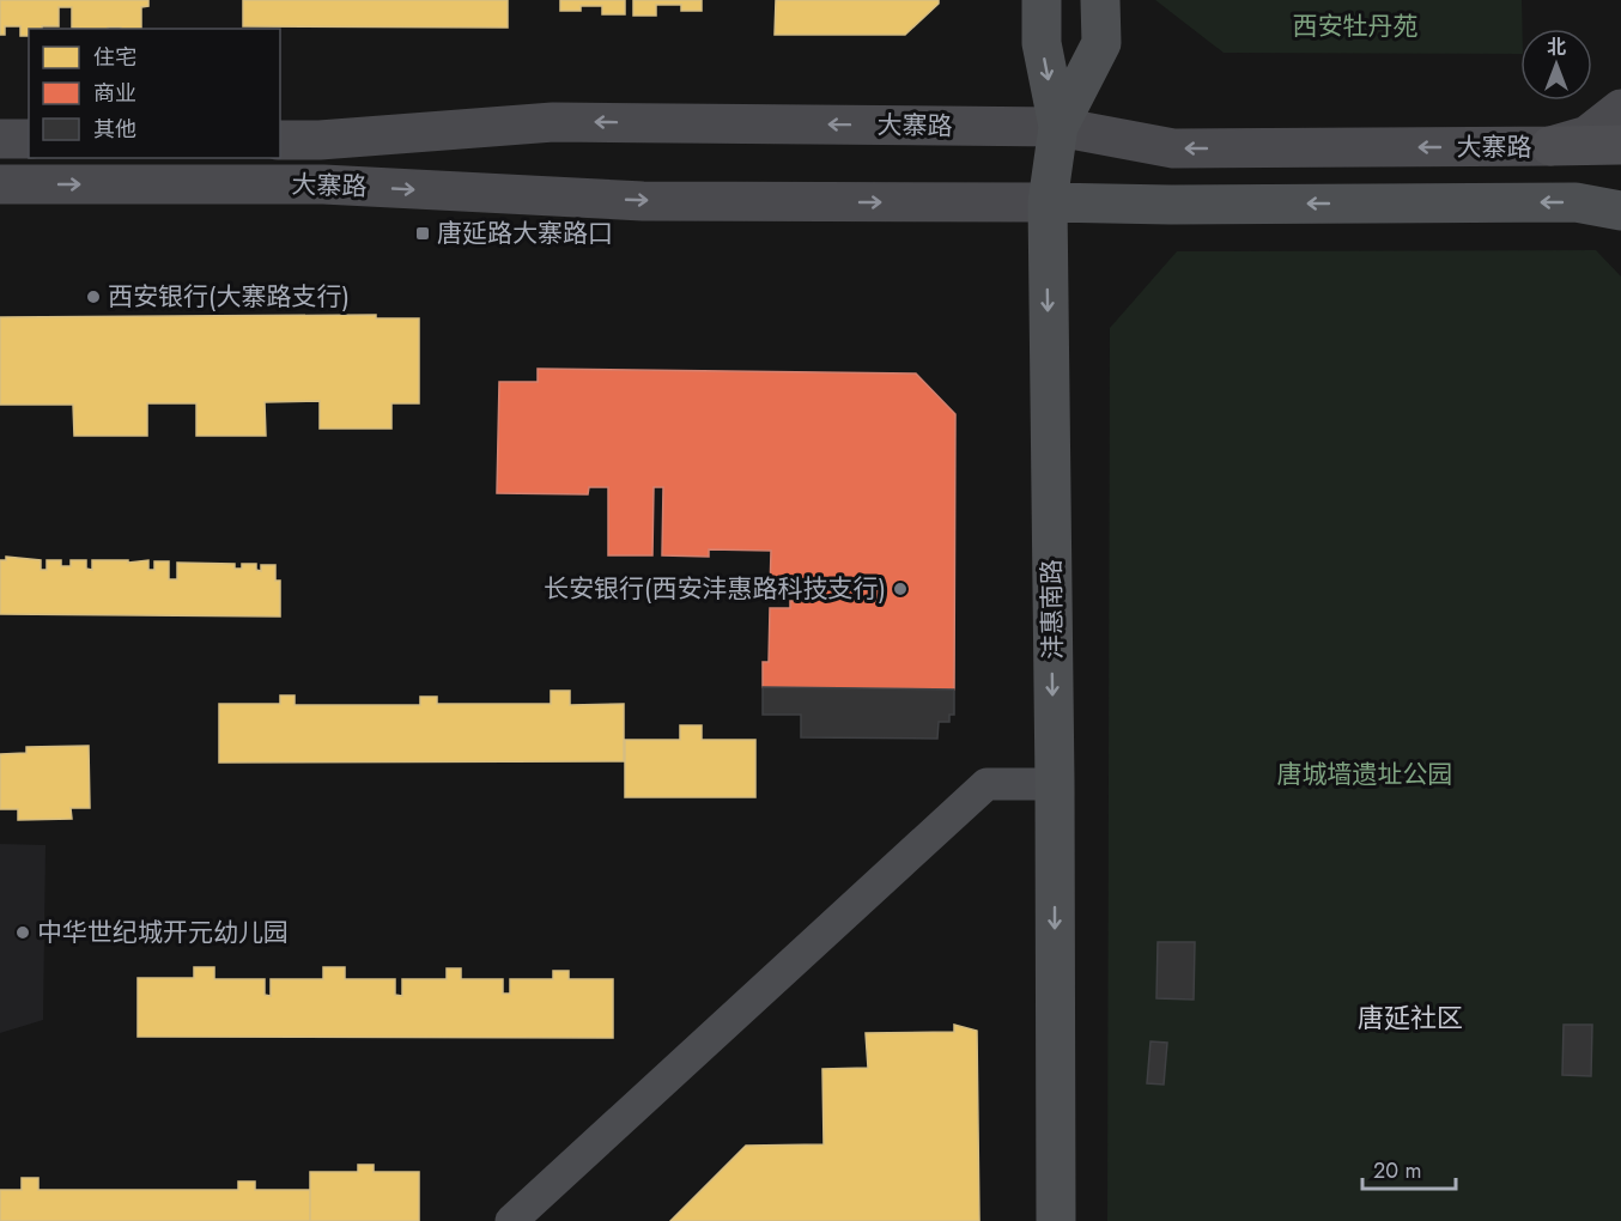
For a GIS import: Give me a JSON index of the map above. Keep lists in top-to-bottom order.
{
  "streets": {
    "main road": ["大寨路", "沣惠南路"]
  },
  "crossings": [
    ["大寨路", "沣惠南路"]
  ],
  "one_way": ["沣惠南路"],
  "districts": ["唐延社区"],
  "parks": ["西安牡丹苑", "唐城墙遗址公园"],
  "places": {
    "transit": ["唐延路大寨路口"],
    "other": ["西安银行(大寨路支行)", "长安银行(西安沣惠路科技支行)", "中华世纪城开元幼儿园"]
  },
  "legend": ["住宅", "商业", "其他"],
  "scale_bar": "20 m",
  "north": "top"
}
